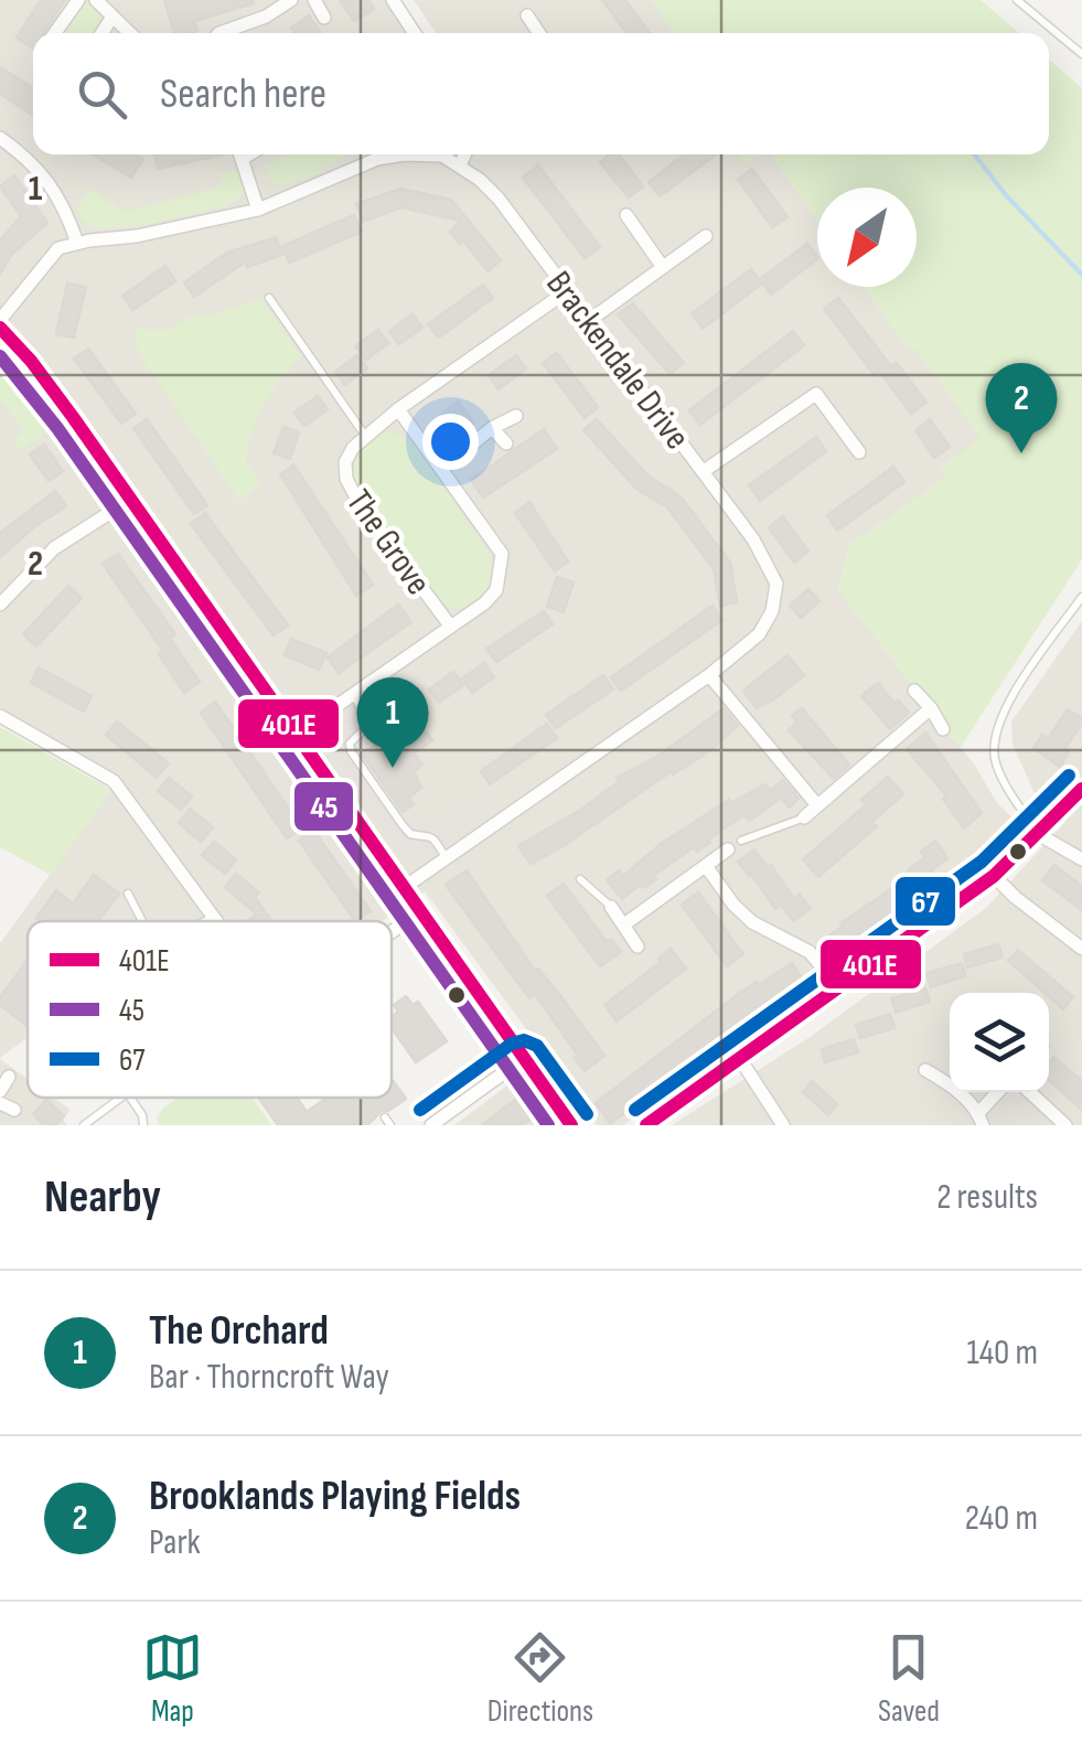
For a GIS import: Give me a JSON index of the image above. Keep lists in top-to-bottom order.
{
  "streets": {
    "street": ["Brackendale Drive", "The Grove"]
  },
  "crossings": [
    ["Brackendale Drive", "The Grove"]
  ],
  "lines": ["transit line 401E", "transit line 45", "transit line 67"],
  "legend": ["401E", "45", "67"],
  "north": "bottom left",
  "page": {
    "search": "Search here",
    "pins": ["2", "1"],
    "heading": ["Nearby", "2 results"],
    "list": [
      {
        "mark": "1",
        "name": "The Orchard",
        "note": "Bar · Thorncroft Way",
        "value": "140 m"
      },
      {
        "mark": "2",
        "name": "Brooklands Playing Fields",
        "note": "Park",
        "value": "240 m"
      }
    ],
    "nav": ["Map", "Directions", "Saved"]
  },
  "grid": {
    "rows": ["1", "2"]
  }
}
